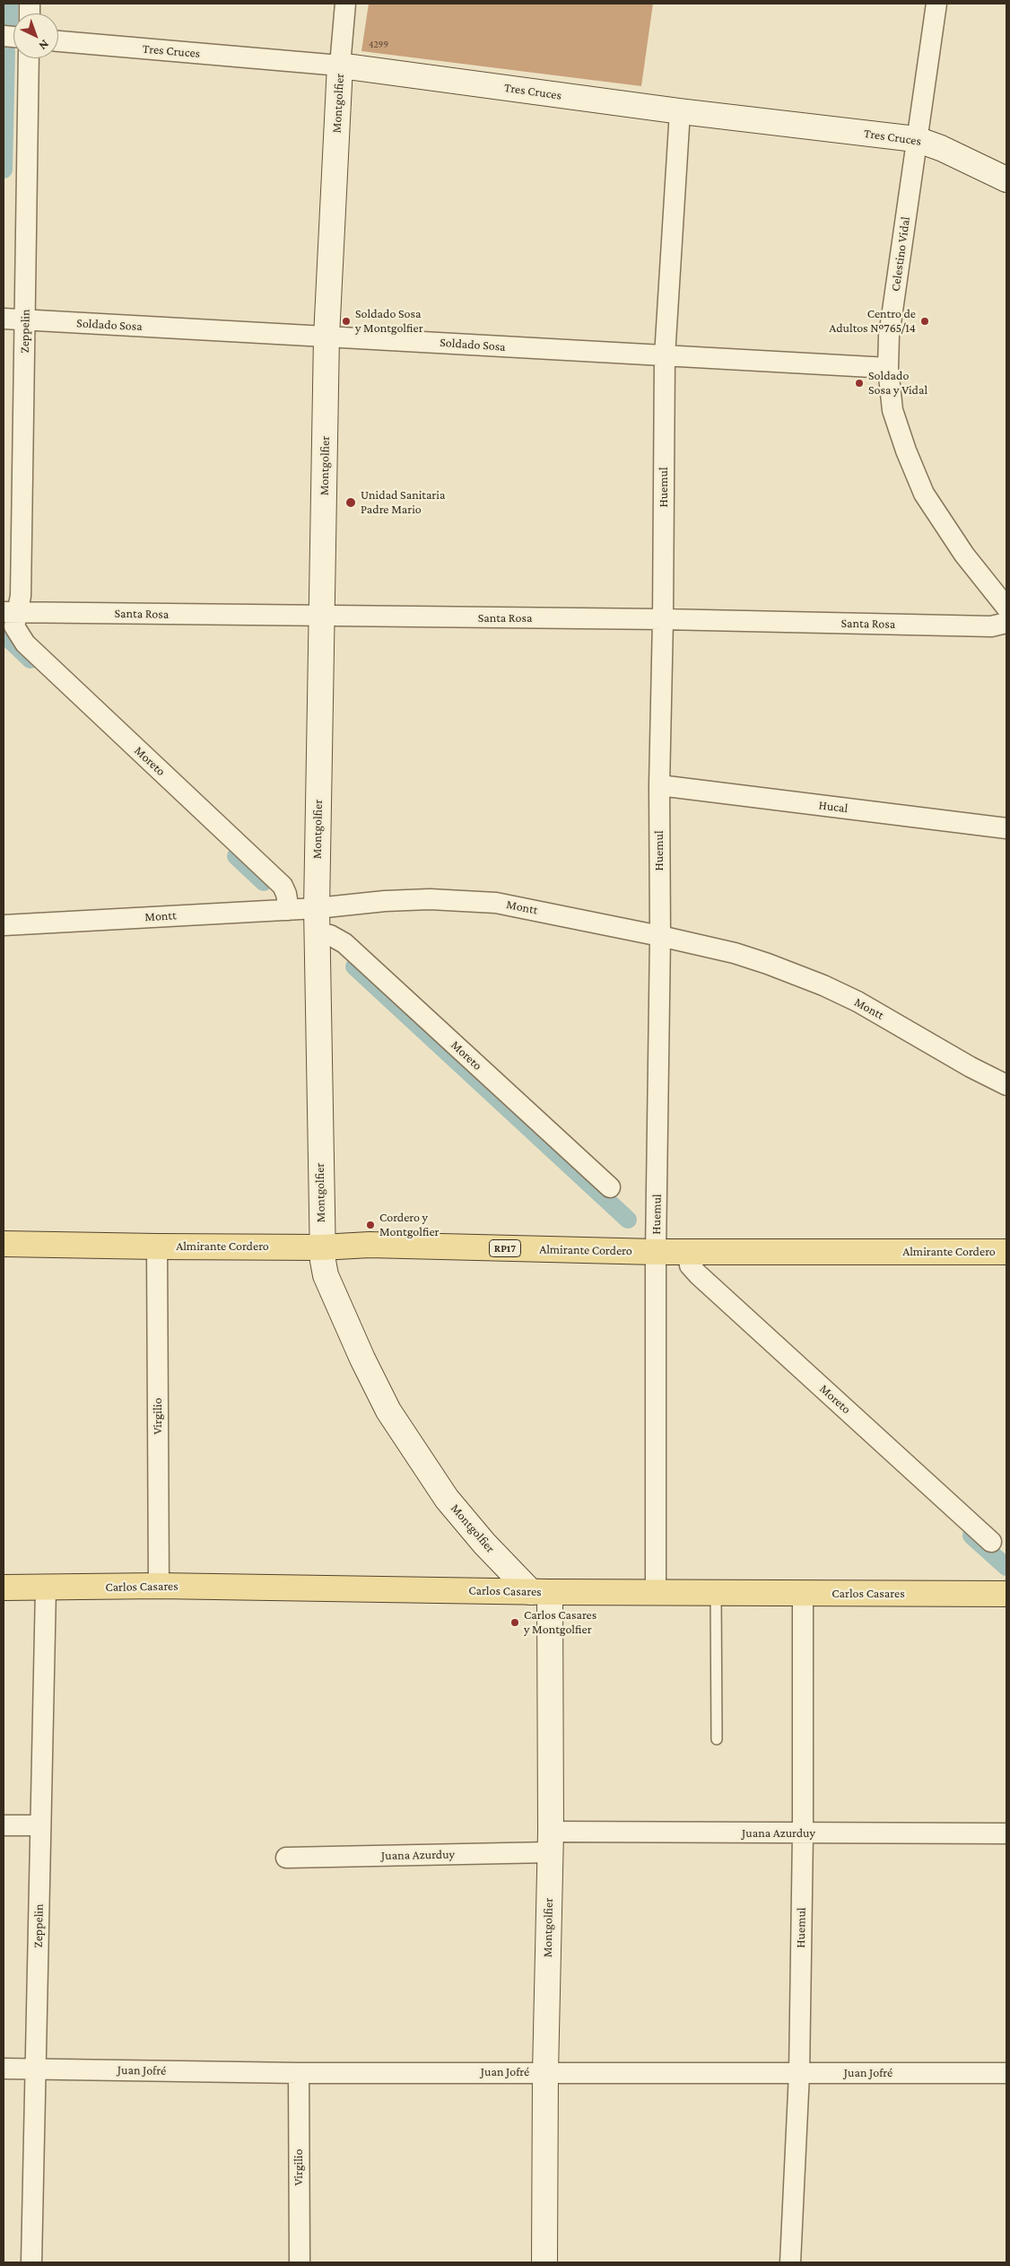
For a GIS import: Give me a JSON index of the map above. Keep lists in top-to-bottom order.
{
  "streets": {
    "main road": ["Almirante Cordero", "RP17", "Carlos Casares"],
    "street": [
      "Tres Cruces",
      "Montgolfier",
      "Celestino Vidal",
      "Soldado Sosa",
      "Zeppelin",
      "Huemul",
      "Santa Rosa",
      "Moreto",
      "Hucal",
      "Montt",
      "Virgilio",
      "Juana Azurduy",
      "Juan Jofré"
    ]
  },
  "crossings": [
    ["Tres Cruces", "Montgolfier"],
    ["Tres Cruces", "Celestino Vidal"],
    ["Tres Cruces", "Huemul"],
    ["Montgolfier", "Soldado Sosa"],
    ["Montgolfier", "Santa Rosa"],
    ["Montgolfier", "Moreto"],
    ["Montgolfier", "Montt"],
    ["Montgolfier", "Almirante Cordero"],
    ["Montgolfier", "Carlos Casares"],
    ["Montgolfier", "Juana Azurduy"],
    ["Montgolfier", "Juan Jofré"],
    ["Celestino Vidal", "Soldado Sosa"],
    ["Soldado Sosa", "Zeppelin"],
    ["Soldado Sosa", "Huemul"],
    ["Zeppelin", "Santa Rosa"],
    ["Zeppelin", "Moreto"],
    ["Zeppelin", "Carlos Casares"],
    ["Zeppelin", "Juan Jofré"],
    ["Huemul", "Santa Rosa"],
    ["Huemul", "Hucal"],
    ["Huemul", "Montt"],
    ["Huemul", "Almirante Cordero"],
    ["Huemul", "Carlos Casares"],
    ["Huemul", "Juana Azurduy"],
    ["Huemul", "Juan Jofré"],
    ["Santa Rosa", "Moreto"],
    ["Moreto", "Montt"],
    ["Moreto", "Almirante Cordero"],
    ["Almirante Cordero", "Virgilio"],
    ["Virgilio", "Carlos Casares"],
    ["Virgilio", "Juan Jofré"]
  ],
  "places": [
    "Soldado Sosa y Montgolfier",
    "Centro de Adultos Nº765/14",
    "Soldado Sosa y Vidal",
    "Unidad Sanitaria Padre Mario",
    "Cordero y Montgolfier",
    "Carlos Casares y Montgolfier"
  ],
  "house_numbers": ["4299"],
  "north": "bottom right"
}
